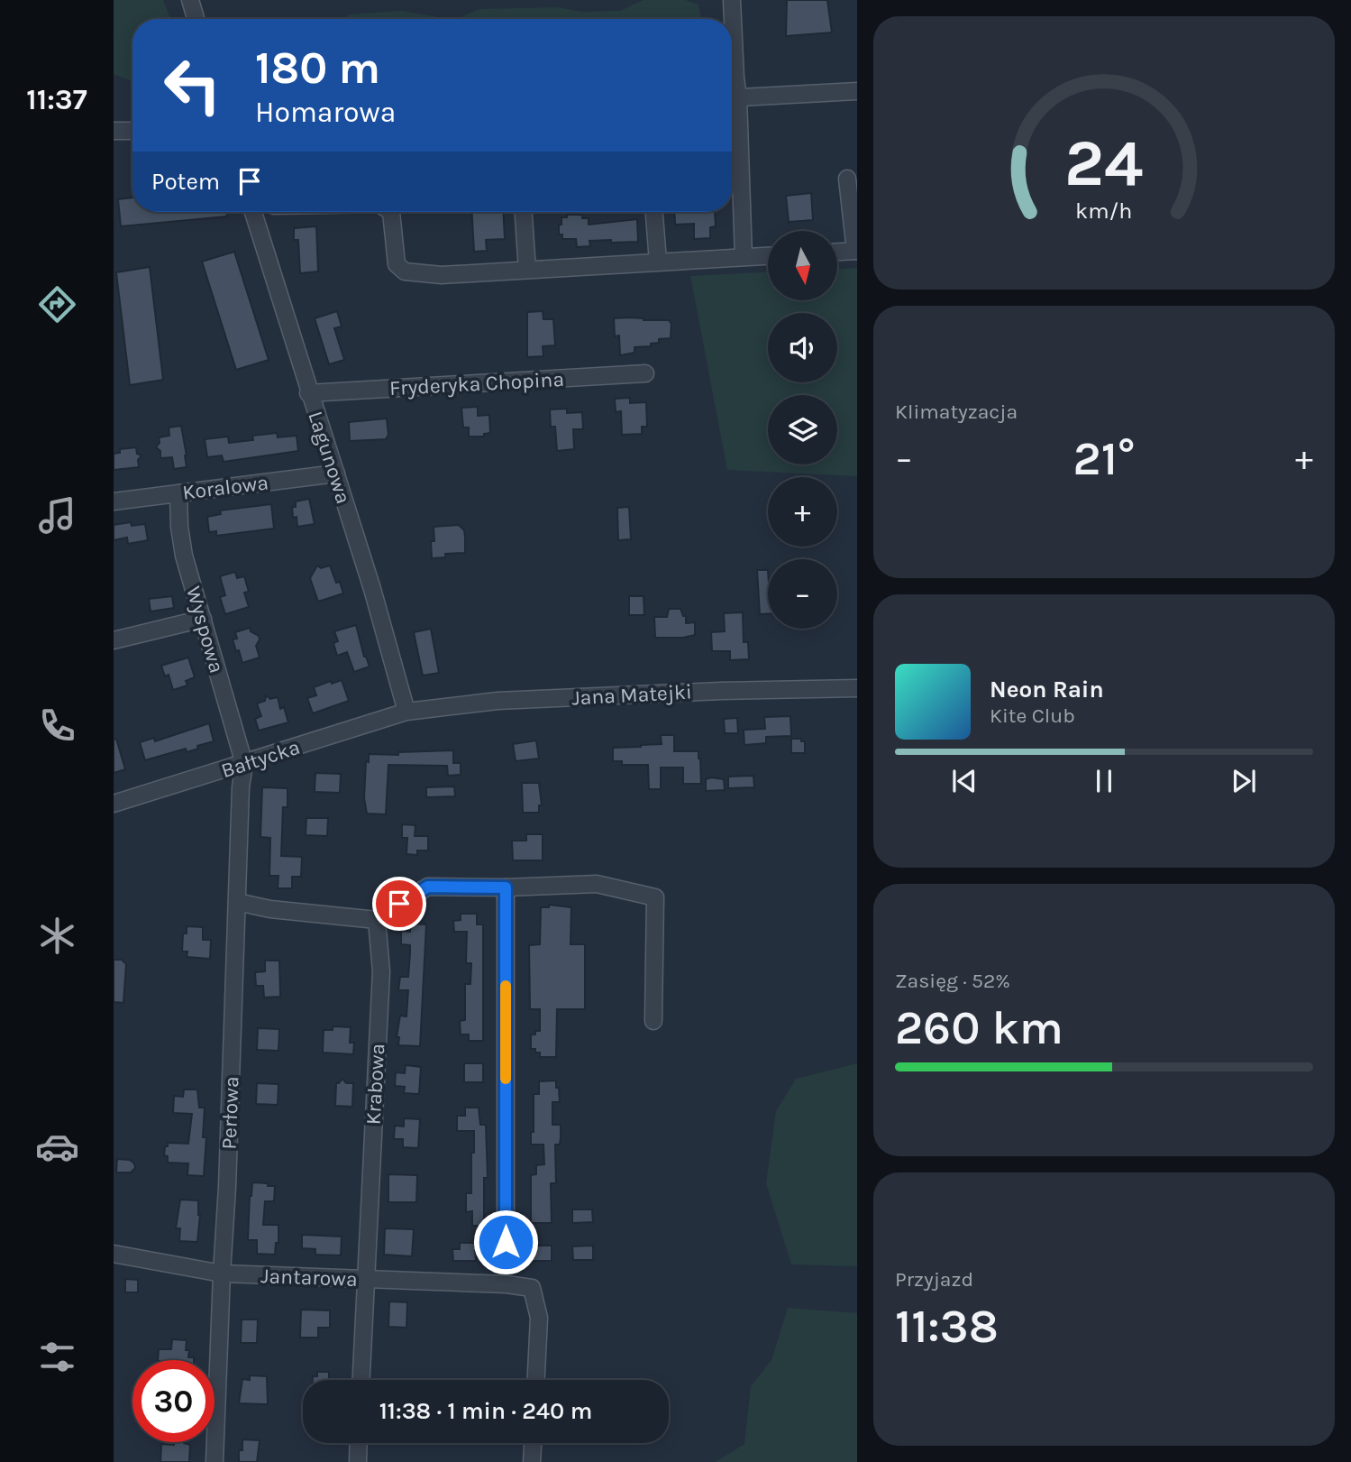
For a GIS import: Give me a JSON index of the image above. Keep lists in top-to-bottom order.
{
  "streets": {
    "street": [
      "Fryderyka Chopina",
      "Lagunowa",
      "Koralowa",
      "Wyspowa",
      "Jana Matejki",
      "Bałtycka",
      "Krabowa",
      "Perłowa",
      "Jantarowa"
    ]
  },
  "crossings": [
    ["Fryderyka Chopina", "Lagunowa"],
    ["Lagunowa", "Koralowa"],
    ["Lagunowa", "Jana Matejki"],
    ["Lagunowa", "Bałtycka"],
    ["Koralowa", "Wyspowa"],
    ["Wyspowa", "Bałtycka"],
    ["Wyspowa", "Perłowa"],
    ["Jana Matejki", "Bałtycka"],
    ["Bałtycka", "Perłowa"],
    ["Krabowa", "Jantarowa"],
    ["Perłowa", "Jantarowa"]
  ],
  "north": "bottom",
  "page": {
    "tabs": "11:37",
    "turn": ["180 m", "Homarowa"],
    "then": "Potem",
    "map_buttons": ["+", "−"],
    "tile": [
      "Klimatyzacja",
      ["Zasięg · 52%", "260 km"],
      ["Przyjazd", "11:38"]
    ],
    "heat": ["−", "21°", "+"],
    "song": ["Neon Rain", "Kite Club"],
    "limit": "30",
    "trip": "11:38 · 1 min · 240 m",
    "gauge": ["24", "km/h"]
  }
}
